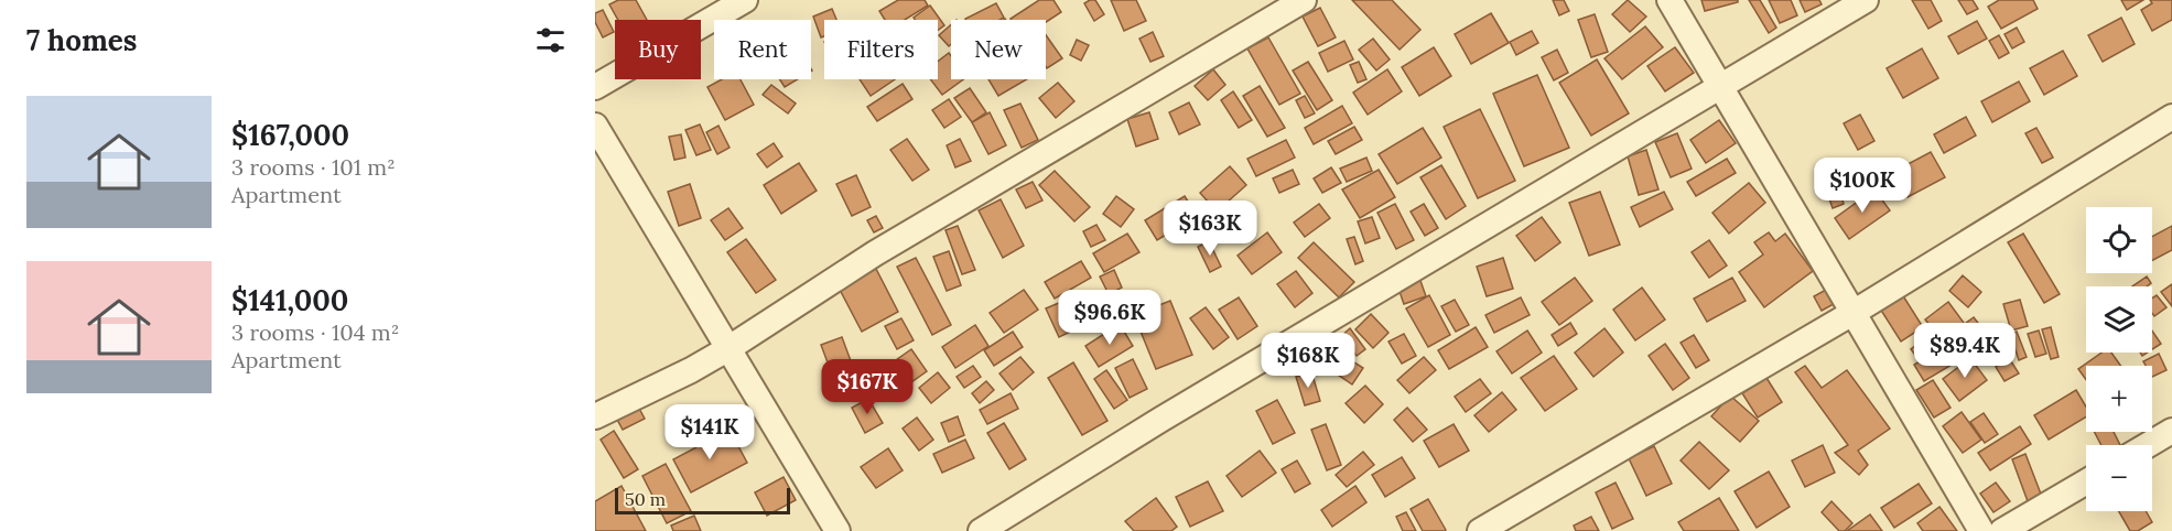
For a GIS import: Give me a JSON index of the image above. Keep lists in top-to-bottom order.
{
  "scale_bar": "50 m",
  "page": {
    "heading": "7 homes",
    "chip": [
      "Buy",
      "Rent",
      "Filters",
      "New"
    ],
    "list": [
      {
        "name": "$167,000",
        "note": "3 rooms · 101 m² · Apartment"
      },
      {
        "name": "$141,000",
        "note": "3 rooms · 104 m² · Apartment"
      }
    ],
    "price": [
      "$100K",
      "$163K",
      "$96.6K",
      "$89.4K",
      "$168K",
      "$167K",
      "$141K"
    ],
    "map_buttons": ["+", "−"],
    "scale": "50 m"
  }
}
